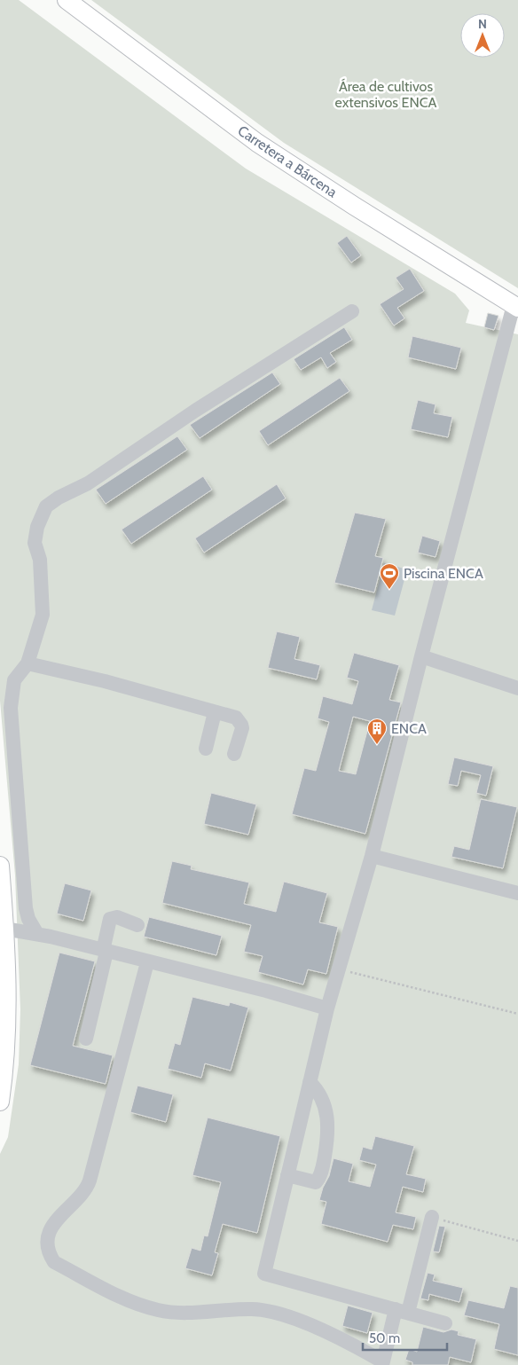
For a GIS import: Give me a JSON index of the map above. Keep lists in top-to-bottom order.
{
  "streets": {
    "main road": ["Carretera a Bárcena"]
  },
  "parks": ["Área de cultivos extensivos ENCA"],
  "places": {
    "sports": ["Piscina ENCA"],
    "building": ["ENCA"]
  },
  "scale_bar": "50 m",
  "north": "top"
}
